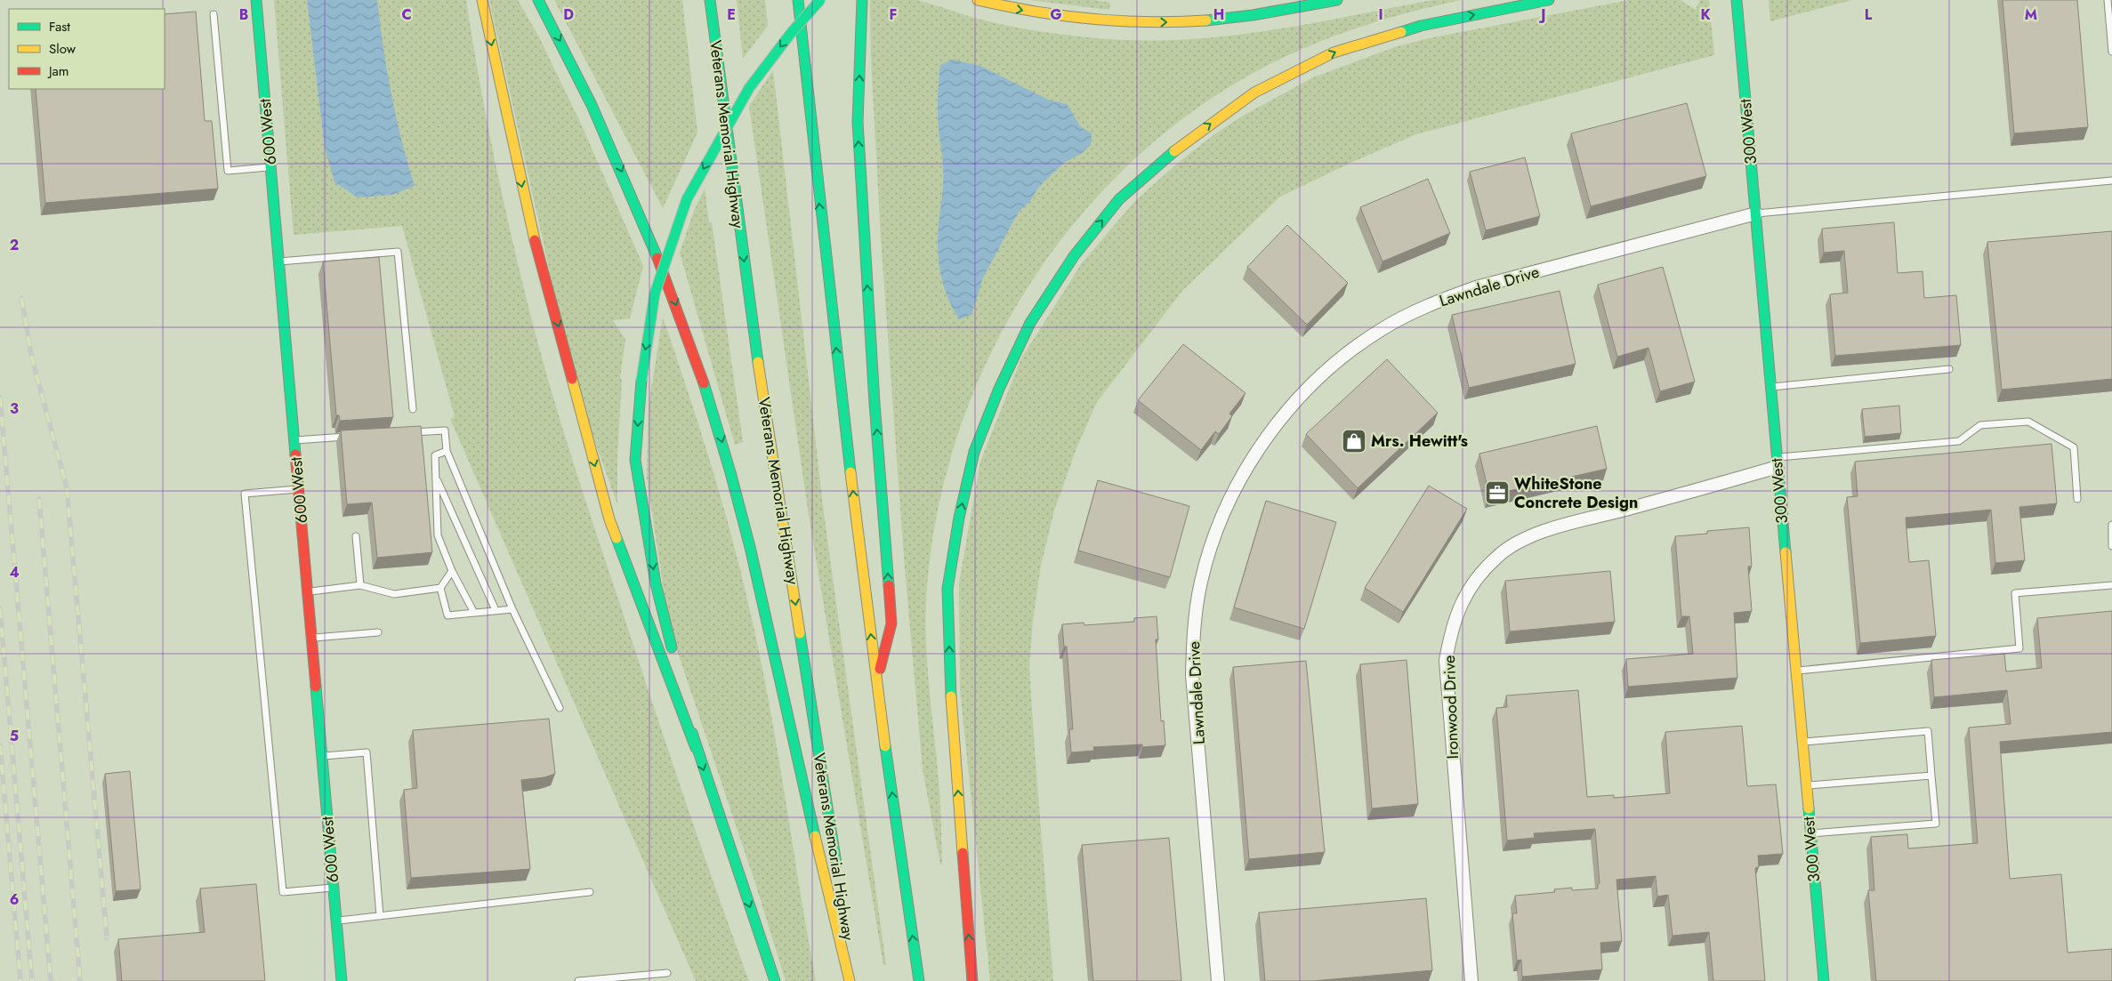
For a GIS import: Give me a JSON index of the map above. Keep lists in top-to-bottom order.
{
  "streets": {
    "main road": ["600 West", "300 West", "Veterans Memorial Highway"],
    "street": ["Lawndale Drive", "Ironwood Drive"]
  },
  "crossings": [
    ["300 West", "Lawndale Drive"],
    ["300 West", "Ironwood Drive"]
  ],
  "places": {
    "shop": ["Mrs. Hewitt's"],
    "office": ["WhiteStone Concrete Design"]
  },
  "legend": ["Fast", "Slow", "Jam"],
  "grid": {
    "columns": [
      "B",
      "C",
      "D",
      "E",
      "F",
      "G",
      "H",
      "I",
      "J",
      "K",
      "L",
      "M"
    ],
    "rows": [
      "2",
      "3",
      "4",
      "5",
      "6"
    ]
  }
}
